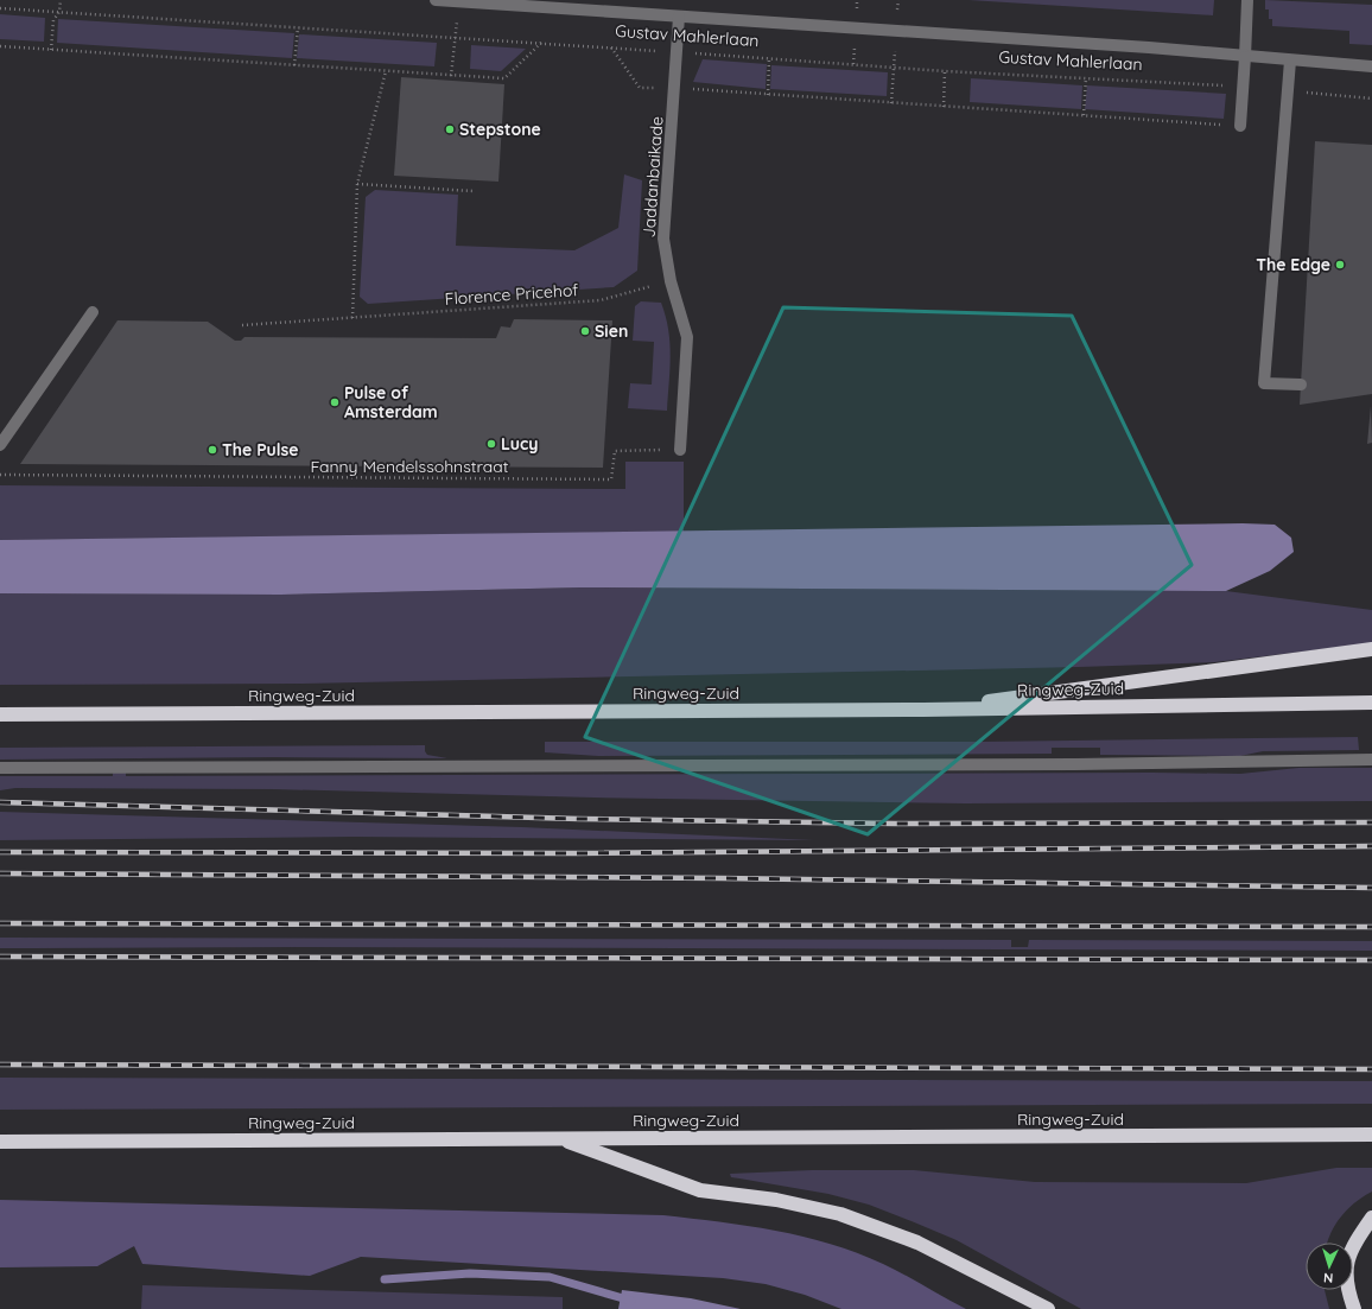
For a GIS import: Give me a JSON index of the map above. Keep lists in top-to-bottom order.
{
  "streets": {
    "highway": ["Ringweg-Zuid"],
    "street": ["Gustav Mahlerlaan", "Jaddanbaikade"],
    "path": ["Florence Pricehof", "Fanny Mendelssohnstraat"]
  },
  "crossings": [
    ["Gustav Mahlerlaan", "Jaddanbaikade"],
    ["Jaddanbaikade", "Florence Pricehof"],
    ["Jaddanbaikade", "Fanny Mendelssohnstraat"]
  ],
  "places": [
    "Stepstone",
    "The Edge",
    "Sien",
    "Pulse of Amsterdam",
    "Lucy",
    "The Pulse"
  ],
  "north": "bottom"
}
